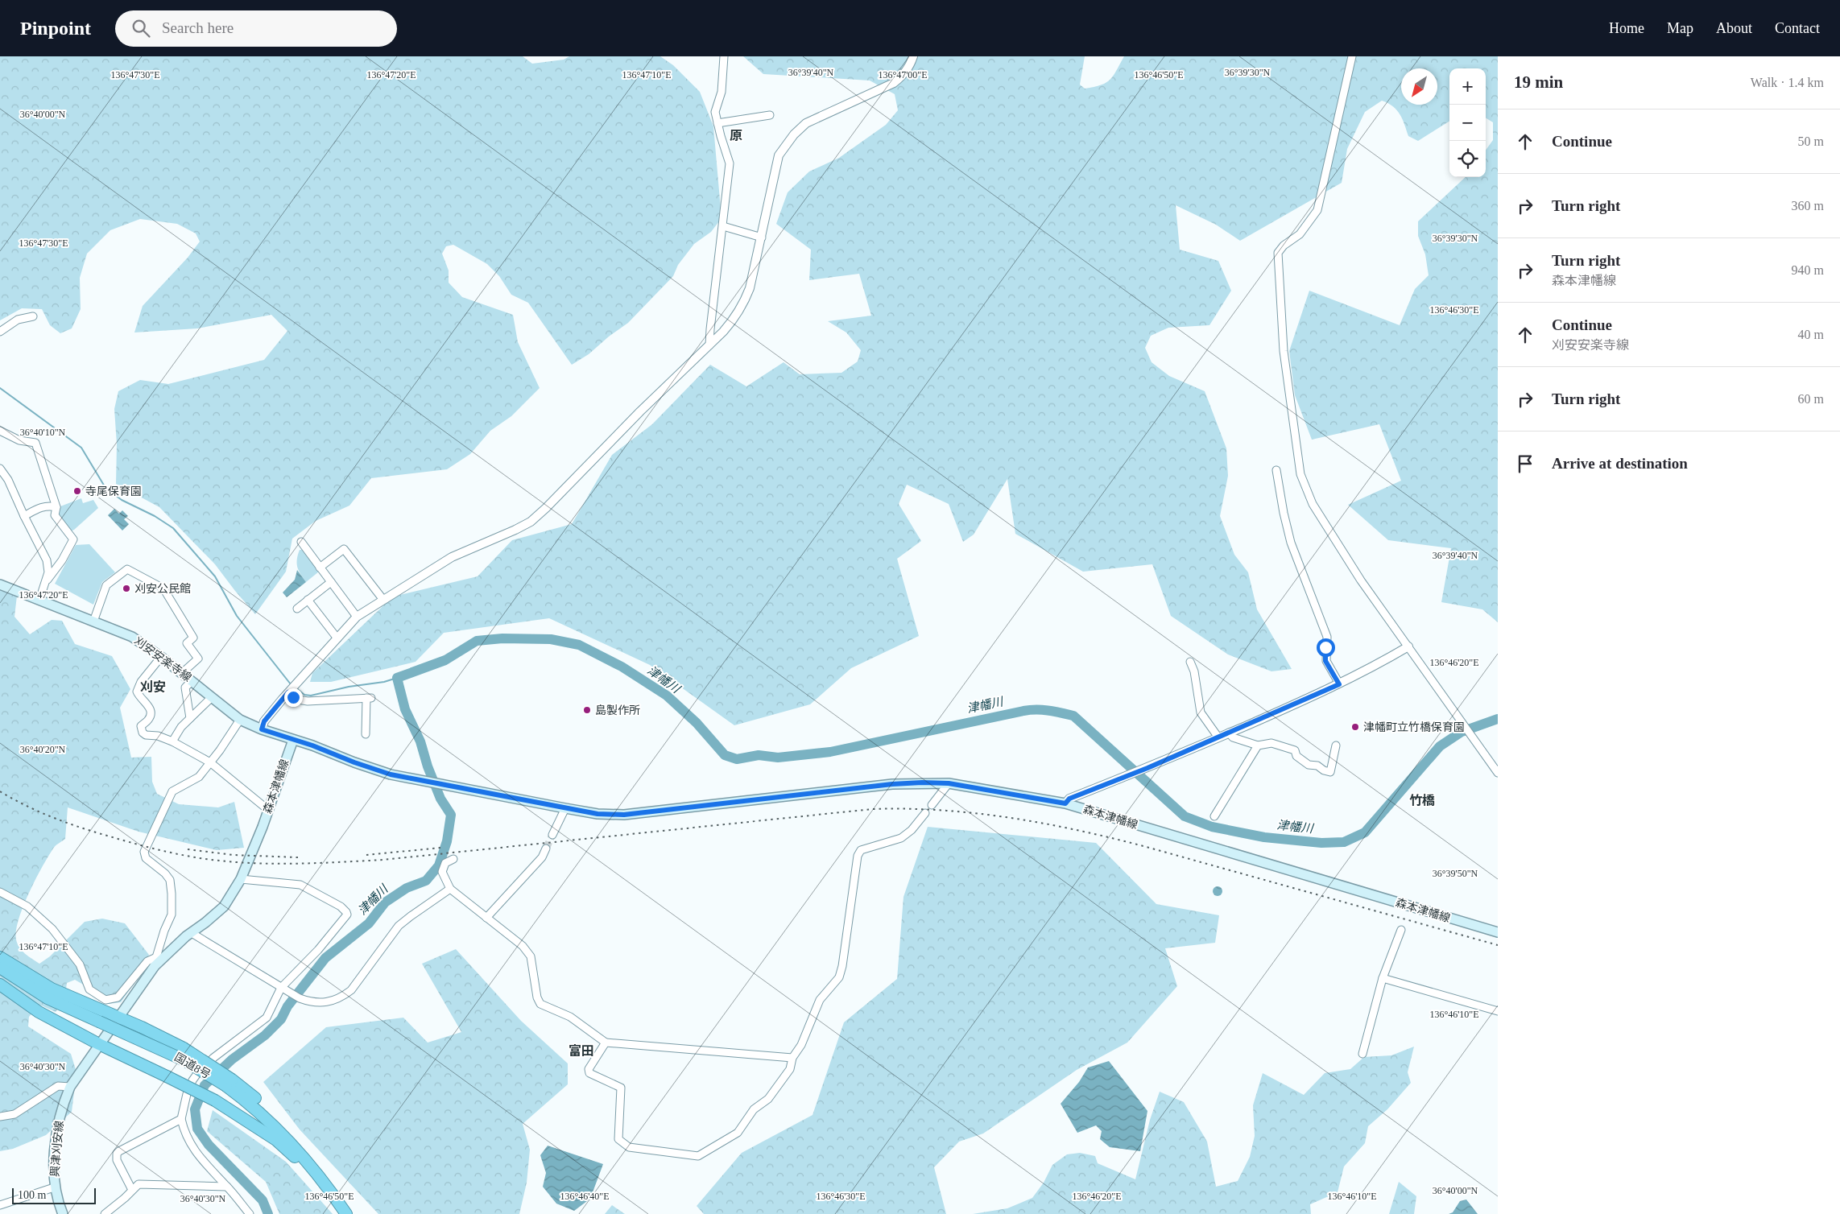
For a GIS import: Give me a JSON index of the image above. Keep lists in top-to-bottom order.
{
  "streets": {
    "highway": ["国道8号"],
    "main road": ["刈安安楽寺線", "森本津幡線", "興津刈安線"]
  },
  "crossings": [
    ["刈安安楽寺線", "森本津幡線"],
    ["森本津幡線", "興津刈安線"]
  ],
  "districts": [
    "原",
    "刈安",
    "竹橋",
    "富田"
  ],
  "water": ["津幡川"],
  "places": [
    "寺尾保育園",
    "刈安公民館",
    "島製作所",
    "津幡町立竹橋保育園"
  ],
  "scale_bar": "100 m",
  "north": "bottom left",
  "page": {
    "header": "Pinpoint",
    "search": "Search here",
    "nav": [
      "Home",
      "Map",
      "About",
      "Contact"
    ],
    "heading": ["19 min", "Walk · 1.4 km"],
    "map_buttons": ["+", "−"],
    "list": [
      ["Continue", "50 m"],
      ["Turn right", "360 m"],
      ["Turn right", "森本津幡線", "940 m"],
      ["Continue", "刈安安楽寺線", "40 m"],
      ["Turn right", "60 m"],
      "Arrive at destination"
    ],
    "scale": "100 m"
  },
  "coordinates": [
    "36°39'40\"N",
    "36°39'30\"N",
    "136°47'20\"E",
    "136°47'00\"E",
    "136°46'50\"E",
    "136°47'30\"E",
    "136°47'10\"E",
    "36°40'00\"N",
    "136°46'30\"E",
    "36°40'10\"N",
    "136°46'20\"E",
    "36°40'20\"N",
    "36°39'50\"N",
    "136°46'10\"E",
    "36°40'30\"N",
    "136°46'40\"E"
  ]
}
